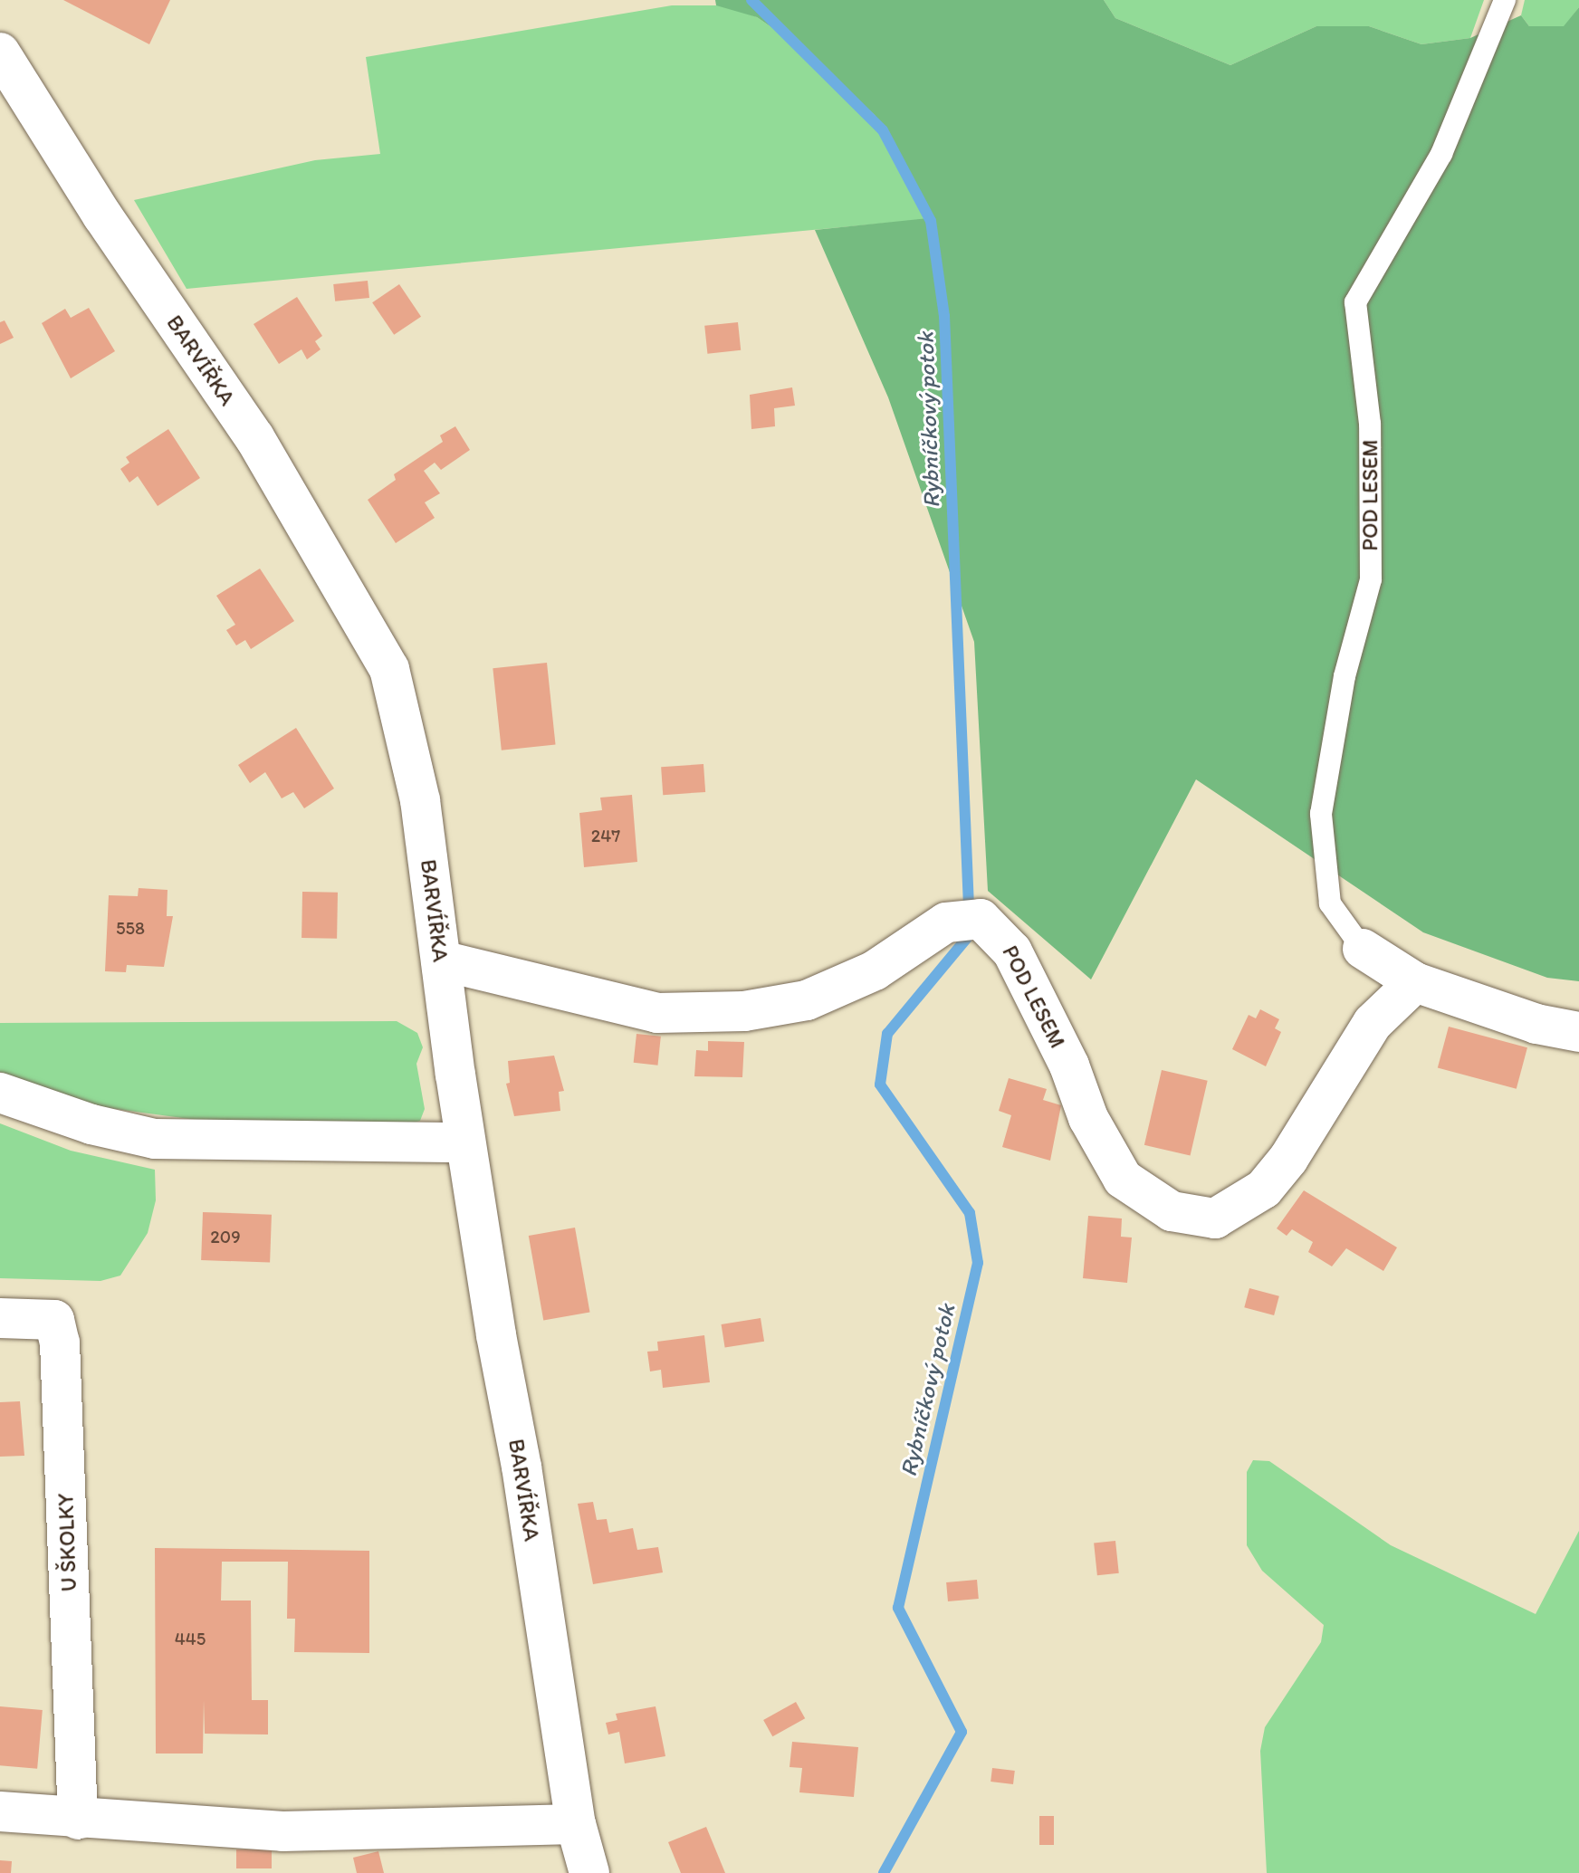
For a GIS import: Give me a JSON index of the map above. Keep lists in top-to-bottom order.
{
  "streets": {
    "street": ["BARVÍŘKA", "POD LESEM", "U ŠKOLKY"]
  },
  "crossings": [
    ["BARVÍŘKA", "POD LESEM"]
  ],
  "water": ["Rybníčkový potok"],
  "house_numbers": [
    "247",
    "558",
    "209",
    "445"
  ]
}
